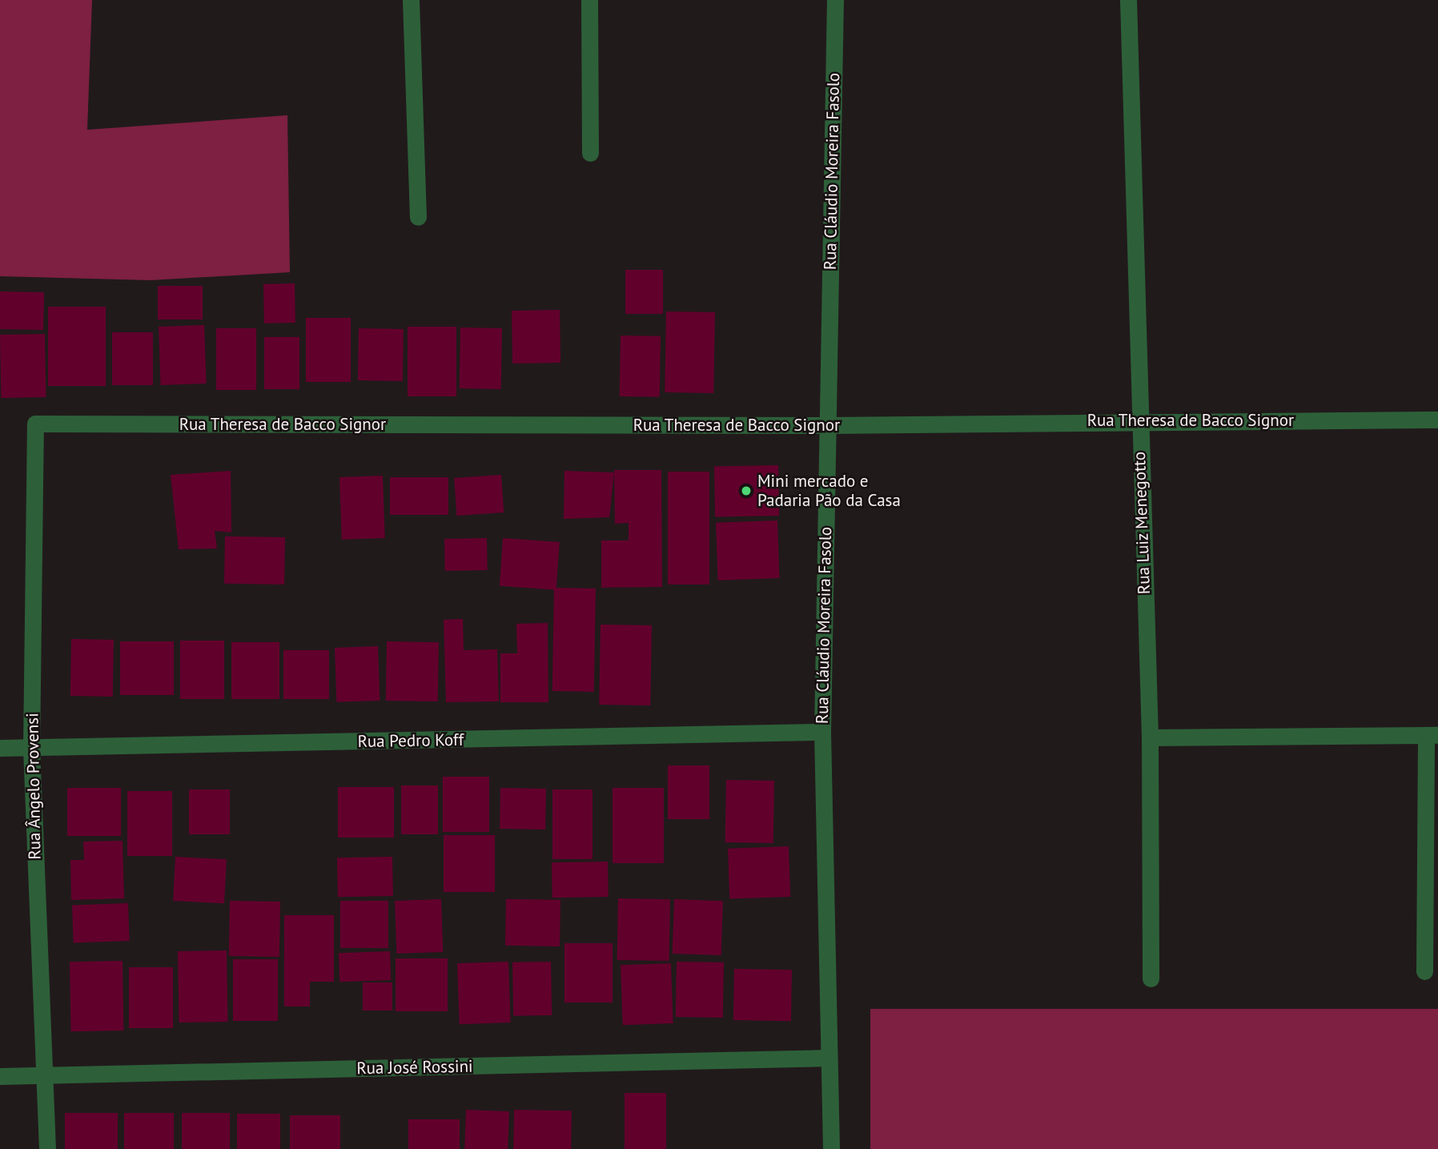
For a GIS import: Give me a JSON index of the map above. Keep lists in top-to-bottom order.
{
  "streets": {
    "street": [
      "Rua Cláudio Moreira Fasolo",
      "Rua Theresa de Bacco Signor",
      "Rua Luiz Menegotto",
      "Rua Pedro Koff",
      "Rua Ângelo Provensi",
      "Rua José Rossini"
    ]
  },
  "crossings": [
    ["Rua Cláudio Moreira Fasolo", "Rua Theresa de Bacco Signor"],
    ["Rua Cláudio Moreira Fasolo", "Rua Pedro Koff"],
    ["Rua Cláudio Moreira Fasolo", "Rua José Rossini"],
    ["Rua Theresa de Bacco Signor", "Rua Luiz Menegotto"],
    ["Rua Theresa de Bacco Signor", "Rua Ângelo Provensi"],
    ["Rua Pedro Koff", "Rua Ângelo Provensi"],
    ["Rua Ângelo Provensi", "Rua José Rossini"]
  ],
  "places": ["Mini mercado e Padaria Pão da Casa"]
}
